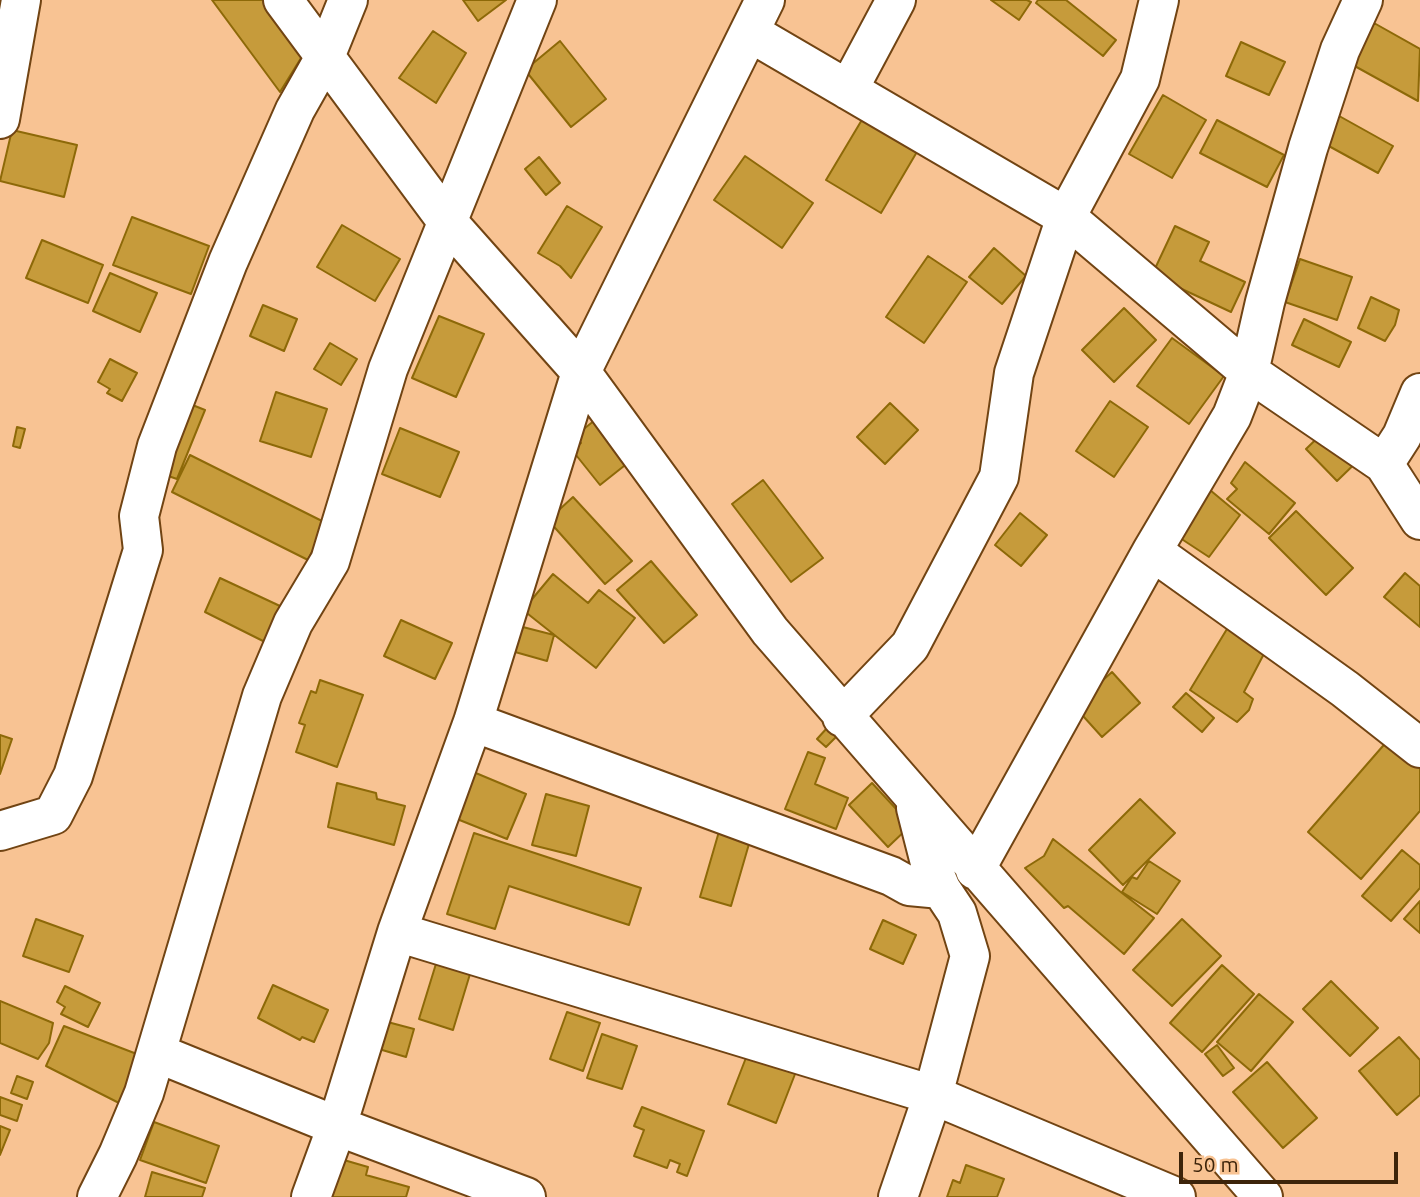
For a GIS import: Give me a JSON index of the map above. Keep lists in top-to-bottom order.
{
  "scale_bar": "50 m"
}
